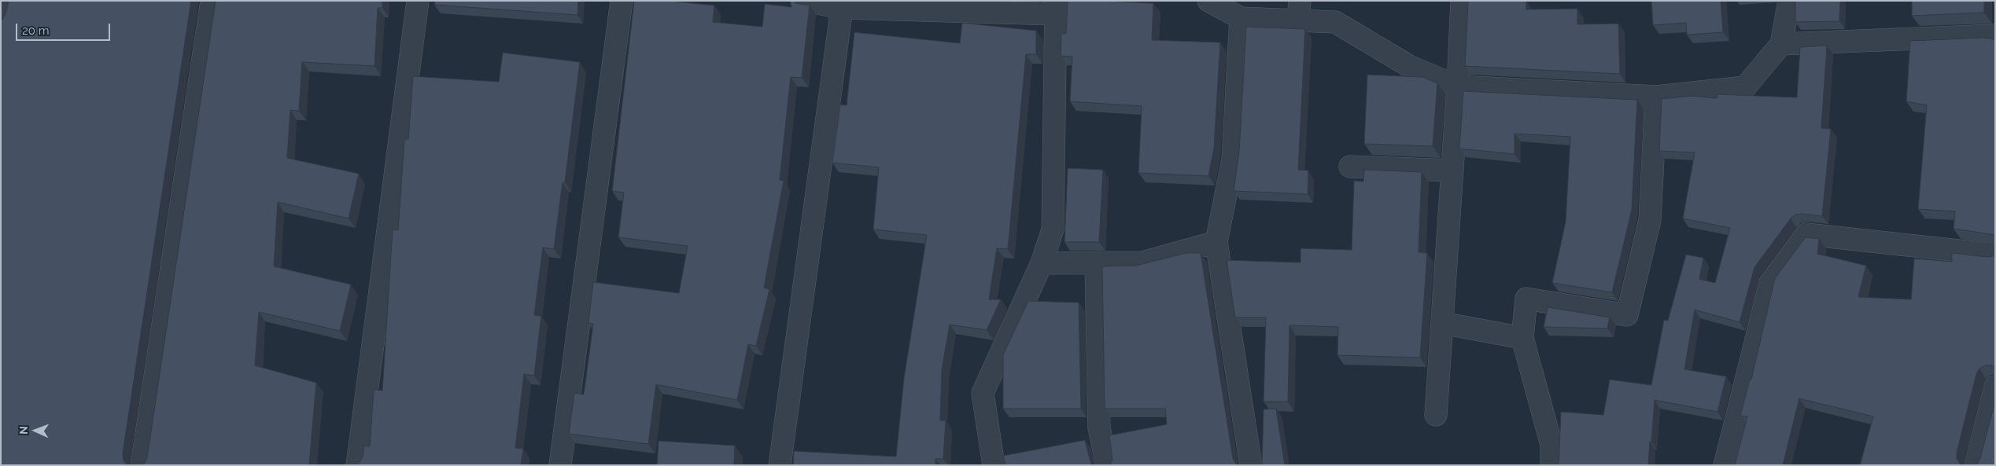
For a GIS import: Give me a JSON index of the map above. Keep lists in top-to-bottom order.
{
  "scale_bar": "20 m",
  "north": "left"
}
